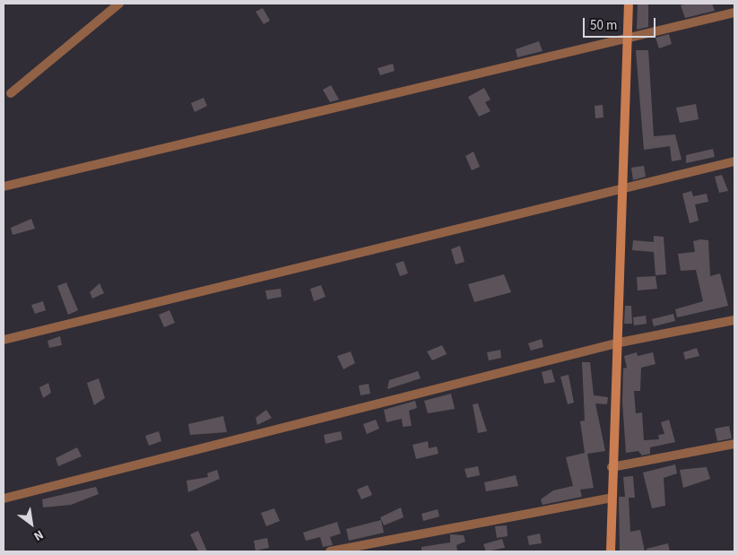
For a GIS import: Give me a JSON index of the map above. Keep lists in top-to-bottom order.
{
  "scale_bar": "50 m",
  "north": "bottom right"
}
